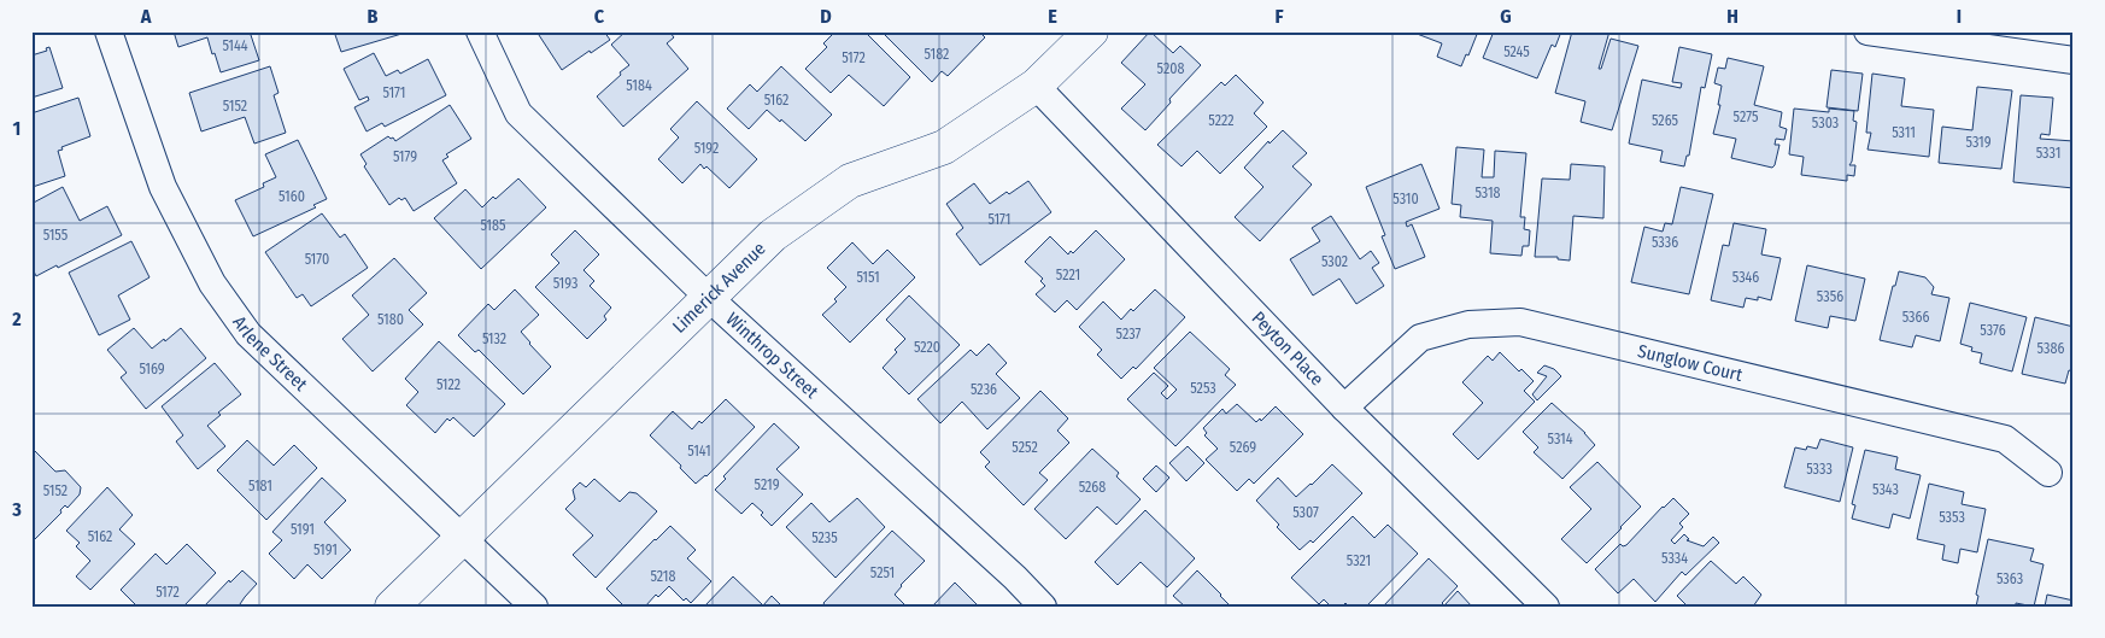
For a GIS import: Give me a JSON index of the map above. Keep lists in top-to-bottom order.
{
  "streets": {
    "street": [
      "Limerick Avenue",
      "Peyton Place",
      "Arlene Street",
      "Winthrop Street",
      "Sunglow Court"
    ]
  },
  "crossings": [
    ["Limerick Avenue", "Peyton Place"],
    ["Limerick Avenue", "Arlene Street"],
    ["Limerick Avenue", "Winthrop Street"],
    ["Peyton Place", "Sunglow Court"]
  ],
  "house_numbers": [
    "5144",
    "5245",
    "5182",
    "5172",
    "5208",
    "5184",
    "5171",
    "5162",
    "5152",
    "5275",
    "5222",
    "5265",
    "5303",
    "5311",
    "5319",
    "5192",
    "5331",
    "5179",
    "5318",
    "5160",
    "5310",
    "5171",
    "5185",
    "5155",
    "5336",
    "5170",
    "5302",
    "5221",
    "5151",
    "5346",
    "5193",
    "5356",
    "5366",
    "5180",
    "5376",
    "5237",
    "5132",
    "5220",
    "5386",
    "5169",
    "5122",
    "5253",
    "5236",
    "5314",
    "5252",
    "5269",
    "5141",
    "5333",
    "5219",
    "5181",
    "5268",
    "5343",
    "5152",
    "5307",
    "5353",
    "5191",
    "5162",
    "5235",
    "5191",
    "5334",
    "5321",
    "5251",
    "5218",
    "5363",
    "5172"
  ],
  "grid": {
    "columns": [
      "A",
      "B",
      "C",
      "D",
      "E",
      "F",
      "G",
      "H",
      "I"
    ],
    "rows": ["1", "2", "3"]
  }
}
